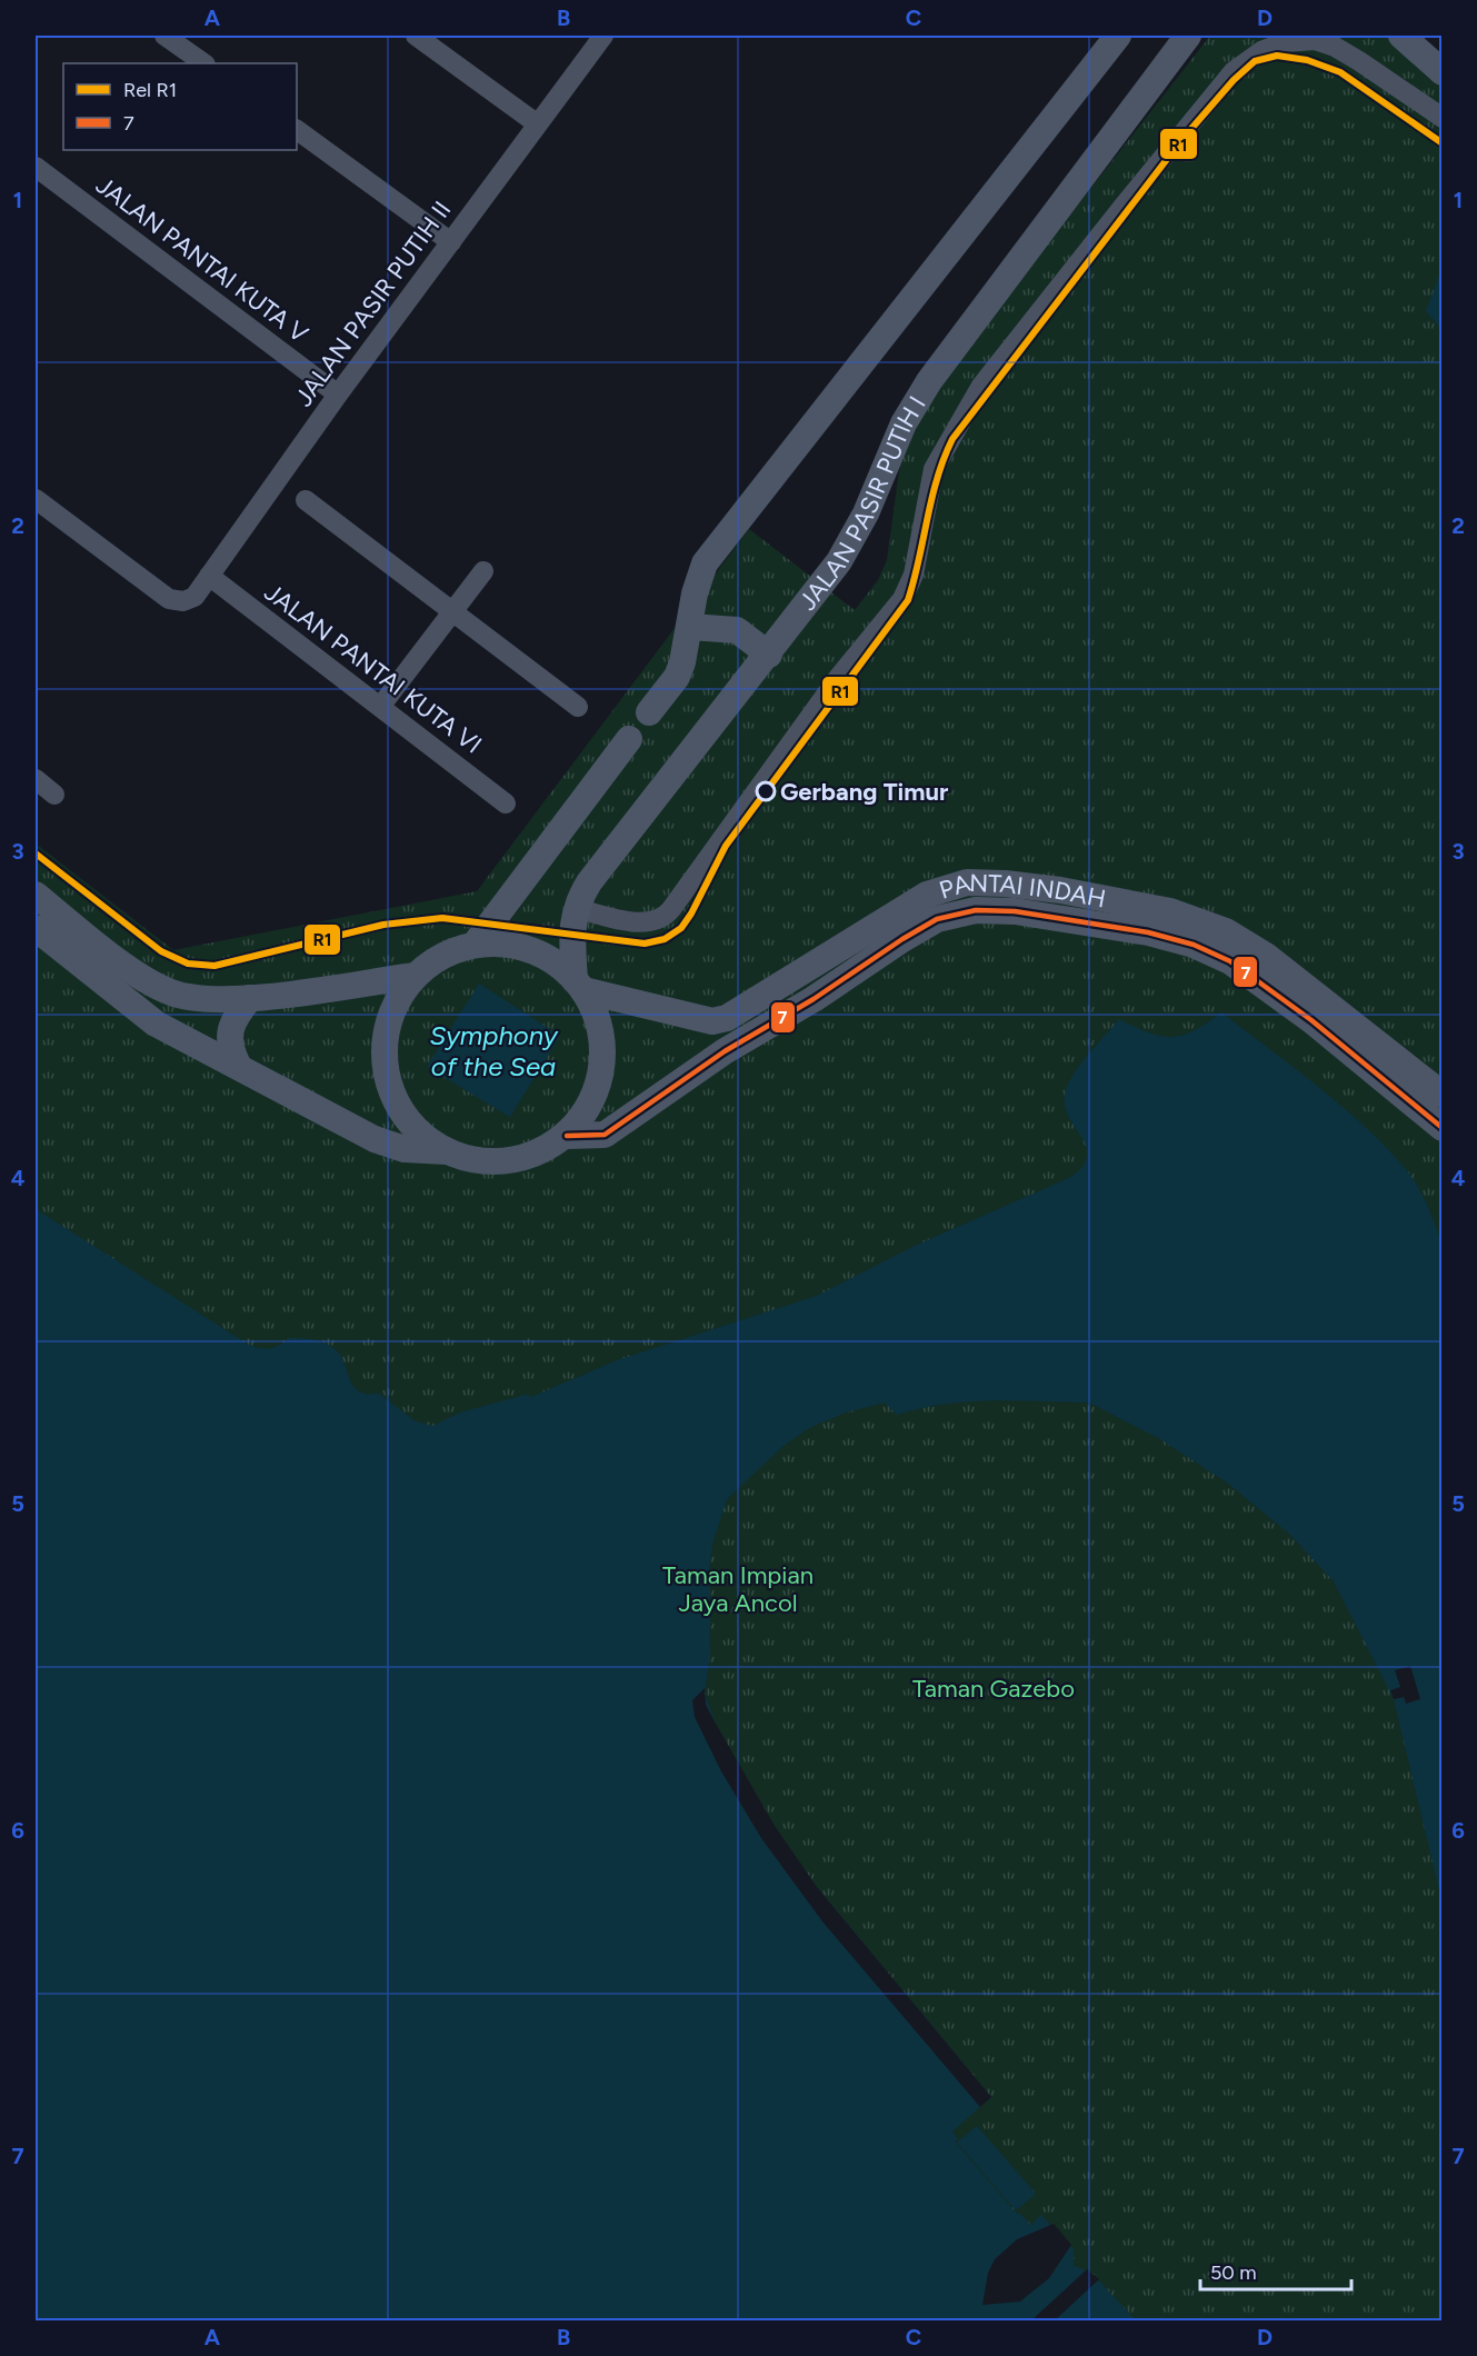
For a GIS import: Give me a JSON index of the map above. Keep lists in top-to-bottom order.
{
  "streets": {
    "street": [
      "JALAN PANTAI KUTA V",
      "JALAN PASIR PUTIH II",
      "JALAN PASIR PUTIH I",
      "JALAN PANTAI KUTA VI",
      "PANTAI INDAH"
    ]
  },
  "crossings": [
    ["JALAN PANTAI KUTA V", "JALAN PASIR PUTIH II"],
    ["JALAN PASIR PUTIH II", "JALAN PANTAI KUTA VI"],
    ["JALAN PASIR PUTIH I", "PANTAI INDAH"]
  ],
  "water": ["Symphony of the Sea"],
  "parks": ["Taman Impian Jaya Ancol", "Taman Gazebo"],
  "places": ["Gerbang Timur"],
  "lines": ["rail line R1", "transit line 7"],
  "legend": ["Rel R1", "7"],
  "scale_bar": "50 m",
  "grid": {
    "columns": [
      "A",
      "B",
      "C",
      "D"
    ],
    "rows": [
      "1",
      "2",
      "3",
      "4",
      "5",
      "6",
      "7"
    ]
  }
}
